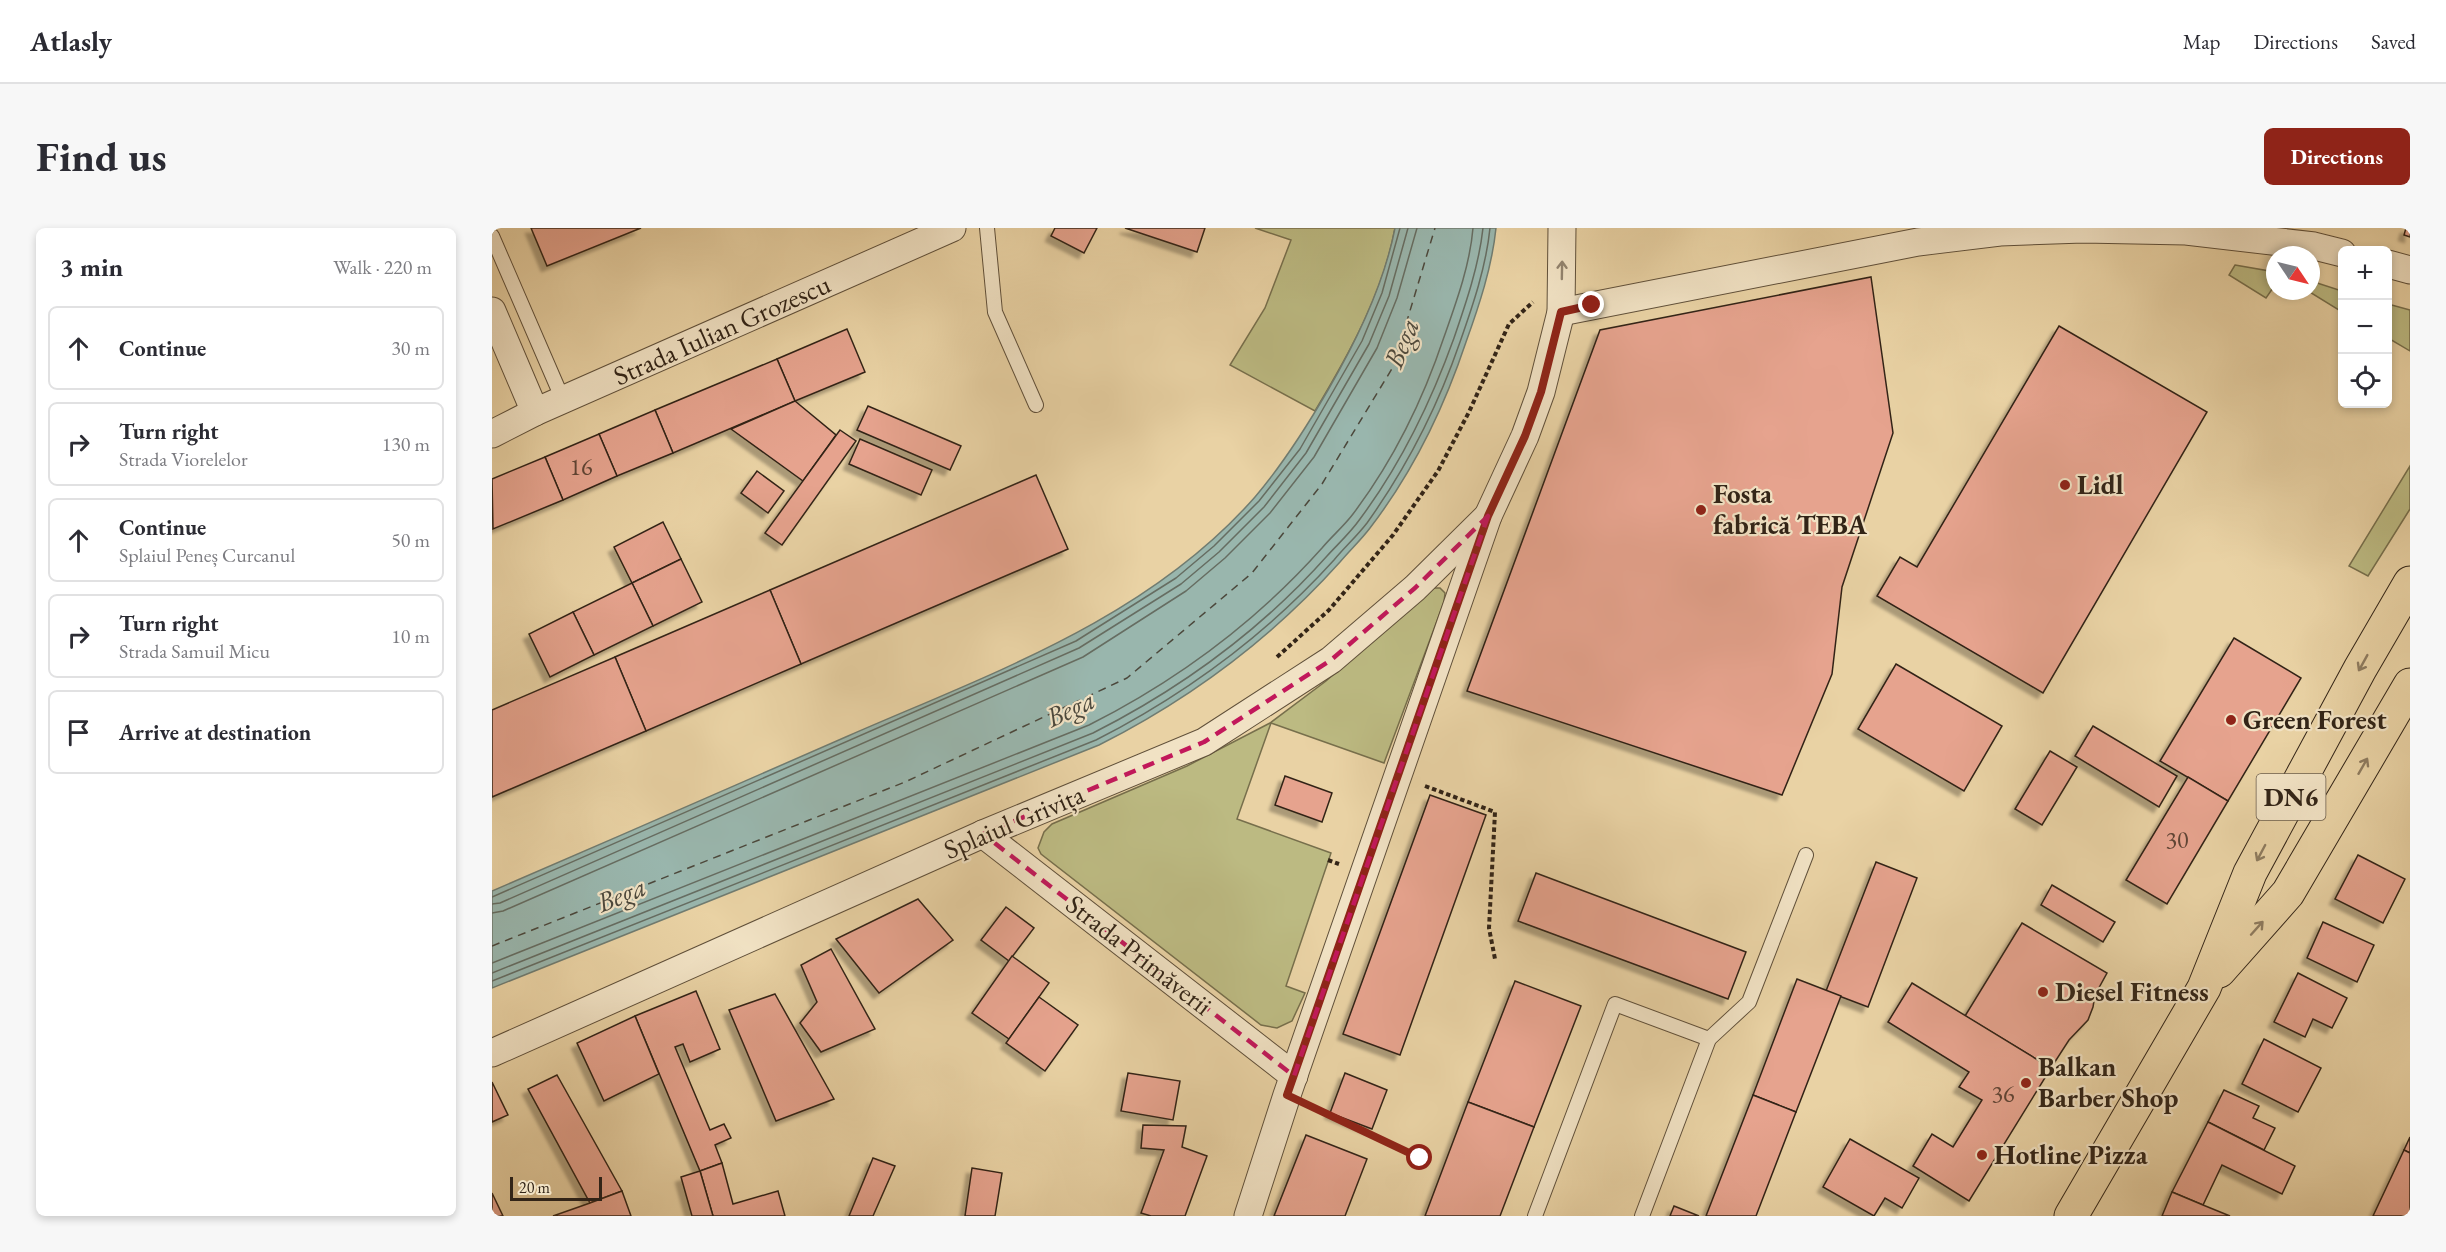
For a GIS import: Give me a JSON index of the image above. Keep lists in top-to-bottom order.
{
  "streets": {
    "main road": ["DN6"],
    "street": ["Strada Iulian Grozescu", "Splaiul Grivița", "Strada Primăverii"]
  },
  "crossings": [
    ["Splaiul Grivița", "Strada Primăverii"]
  ],
  "water": ["Bega"],
  "places": [
    "Lidl",
    "Fosta fabrică TEBA",
    "Green Forest",
    "Diesel Fitness",
    "Balkan Barber Shop",
    "Hotline Pizza"
  ],
  "house_numbers": ["16", "30", "36"],
  "scale_bar": "20 m",
  "north": "bottom right",
  "page": {
    "header": "Atlasly",
    "nav": ["Map", "Directions", "Saved"],
    "buttons": "Directions",
    "title": "Find us",
    "heading": ["3 min", "Walk · 220 m"],
    "map_buttons": ["+", "−"],
    "list": [
      ["Continue", "30 m"],
      ["Turn right", "Strada Viorelelor", "130 m"],
      ["Continue", "Splaiul Peneș Curcanul", "50 m"],
      ["Turn right", "Strada Samuil Micu", "10 m"],
      "Arrive at destination"
    ],
    "scale": "20 m"
  }
}
